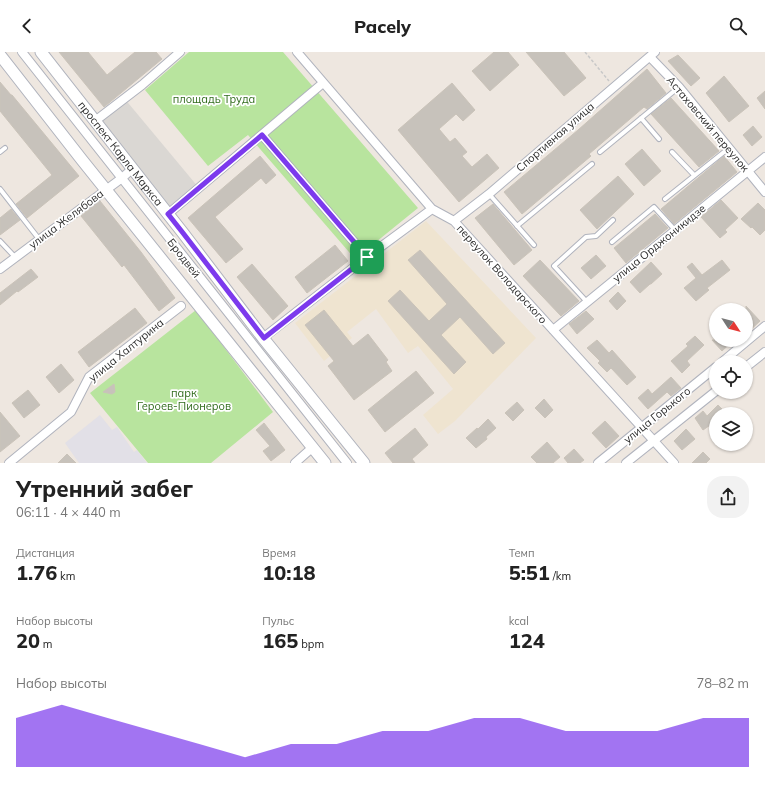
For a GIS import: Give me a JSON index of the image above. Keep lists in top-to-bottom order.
{
  "streets": {
    "street": [
      "Астаховский переулок",
      "Спортивная улица",
      "проспект Карла Маркса",
      "улица Желябова",
      "улица Орджоникидзе",
      "Бродвей",
      "переулок Володарского",
      "улица Халтурина",
      "улица Горького"
    ]
  },
  "crossings": [
    ["Астаховский переулок", "Спортивная улица"],
    ["Астаховский переулок", "улица Орджоникидзе"],
    ["Спортивная улица", "переулок Володарского"],
    ["проспект Карла Маркса", "улица Желябова"],
    ["улица Желябова", "Бродвей"],
    ["улица Орджоникидзе", "переулок Володарского"],
    ["переулок Володарского", "улица Горького"]
  ],
  "parks": ["площадь Труда", "парк Героев-Пионеров"],
  "north": "bottom right",
  "page": {
    "header": "Pacely",
    "heading": ["Утренний забег", "06:11 · 4 × 440 m"],
    "stats": [
      ["Дистанция", "1.76 km"],
      ["Время", "10:18"],
      ["Темп", "5:51 /km"],
      ["Набор высоты", "20 m"],
      ["Пульс", "165 bpm"],
      ["kcal", "124"]
    ],
    "chart": ["Набор высоты", "78–82 m"]
  }
}
